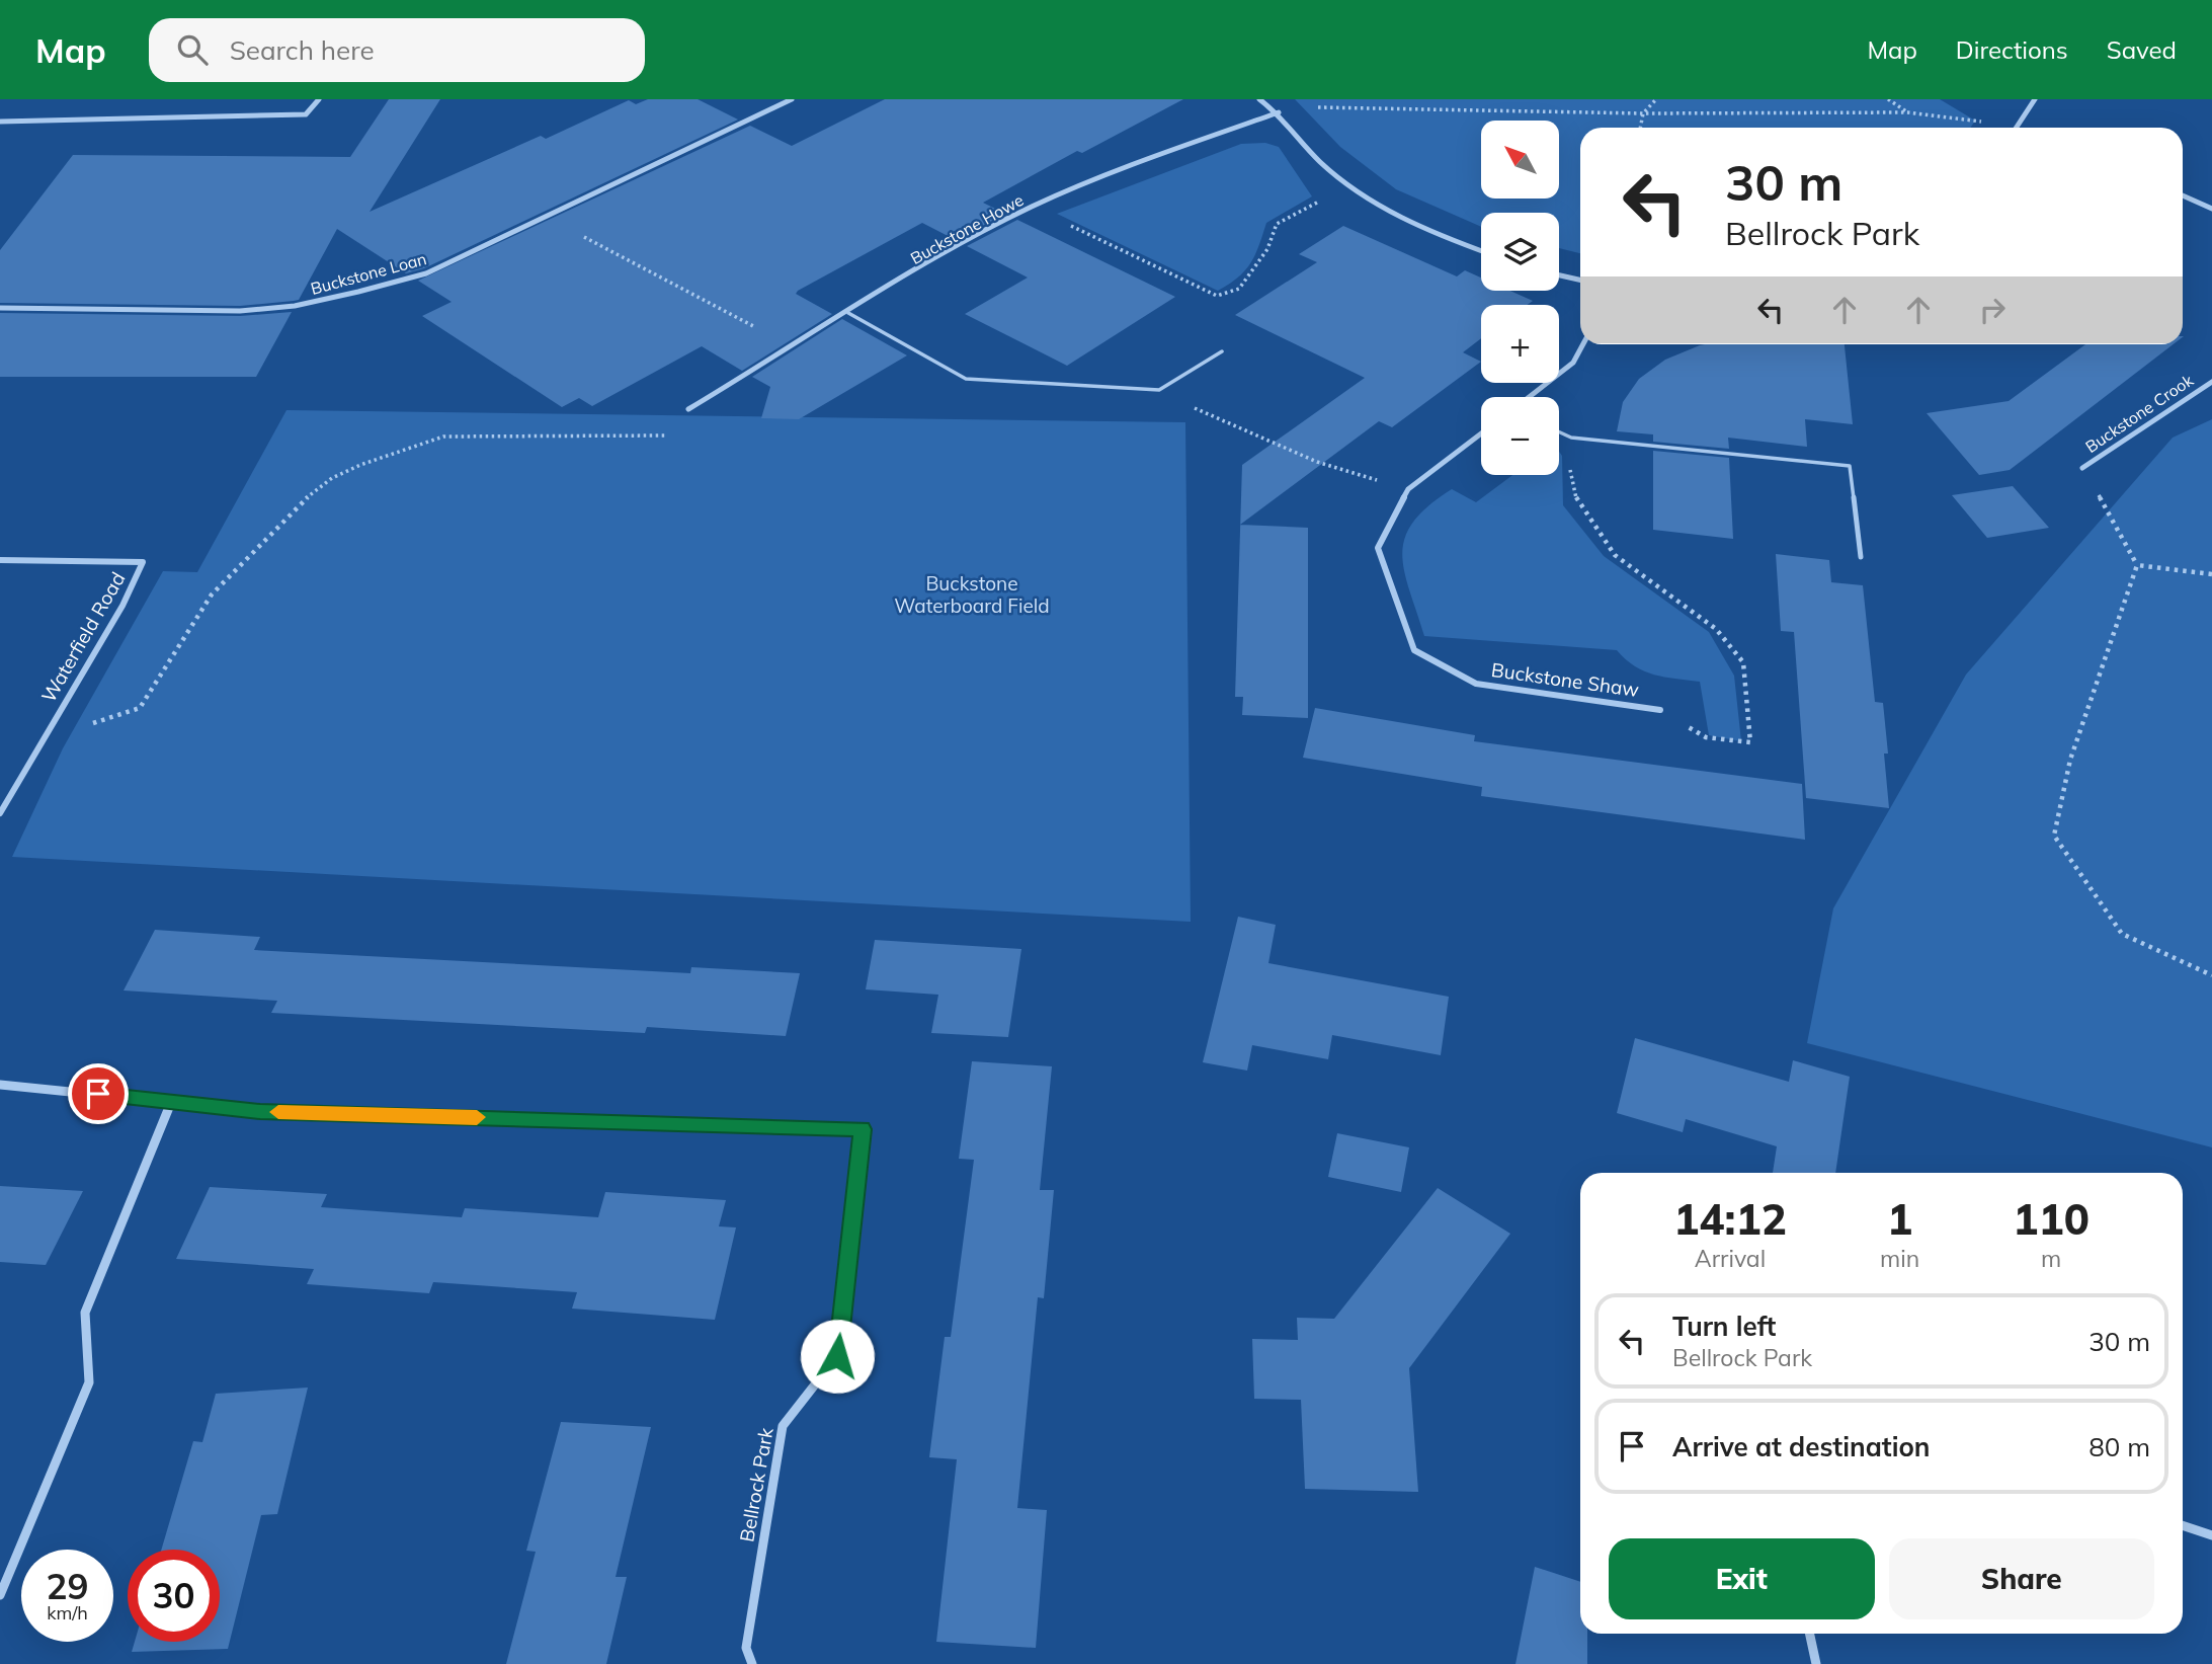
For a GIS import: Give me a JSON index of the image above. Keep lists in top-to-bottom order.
{
  "streets": {
    "street": [
      "Buckstone Howe",
      "Buckstone Loan",
      "Buckstone Crook",
      "Waterfield Road",
      "Buckstone Shaw",
      "Bellrock Park"
    ]
  },
  "parks": ["Buckstone Waterboard Field"],
  "north": "top left",
  "page": {
    "header": "Map",
    "search": "Search here",
    "nav": ["Map", "Directions", "Saved"],
    "map_buttons": ["+", "−"],
    "turn": ["30 m", "Bellrock Park"],
    "eta": [
      "14:12",
      "Arrival",
      "1",
      "min",
      "110",
      "m"
    ],
    "list": [
      {
        "name": "Turn left",
        "note": "Bellrock Park",
        "value": "30 m"
      },
      {
        "name": "Arrive at destination",
        "value": "80 m"
      }
    ],
    "buttons": ["Exit", "Share"],
    "speed": "29 km/h",
    "limit": "30"
  }
}
